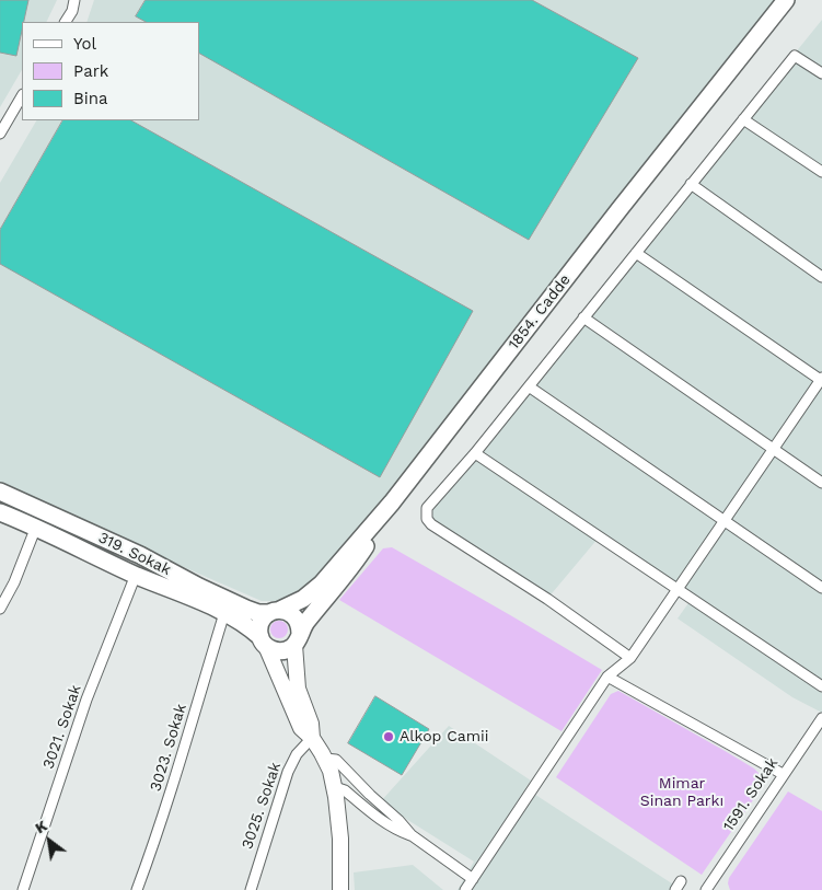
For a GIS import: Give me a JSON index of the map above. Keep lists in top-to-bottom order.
{
  "streets": {
    "main road": ["1854. Cadde", "319. Sokak"],
    "street": [
      "3021. Sokak",
      "3023. Sokak",
      "1591. Sokak",
      "3025. Sokak"
    ]
  },
  "crossings": [
    ["1854. Cadde", "319. Sokak"],
    ["319. Sokak", "3021. Sokak"],
    ["319. Sokak", "3023. Sokak"]
  ],
  "parks": ["Mimar Sinan Parkı"],
  "places": ["Alkop Camii"],
  "legend": ["Yol", "Park", "Bina"],
  "north": "top left"
}
